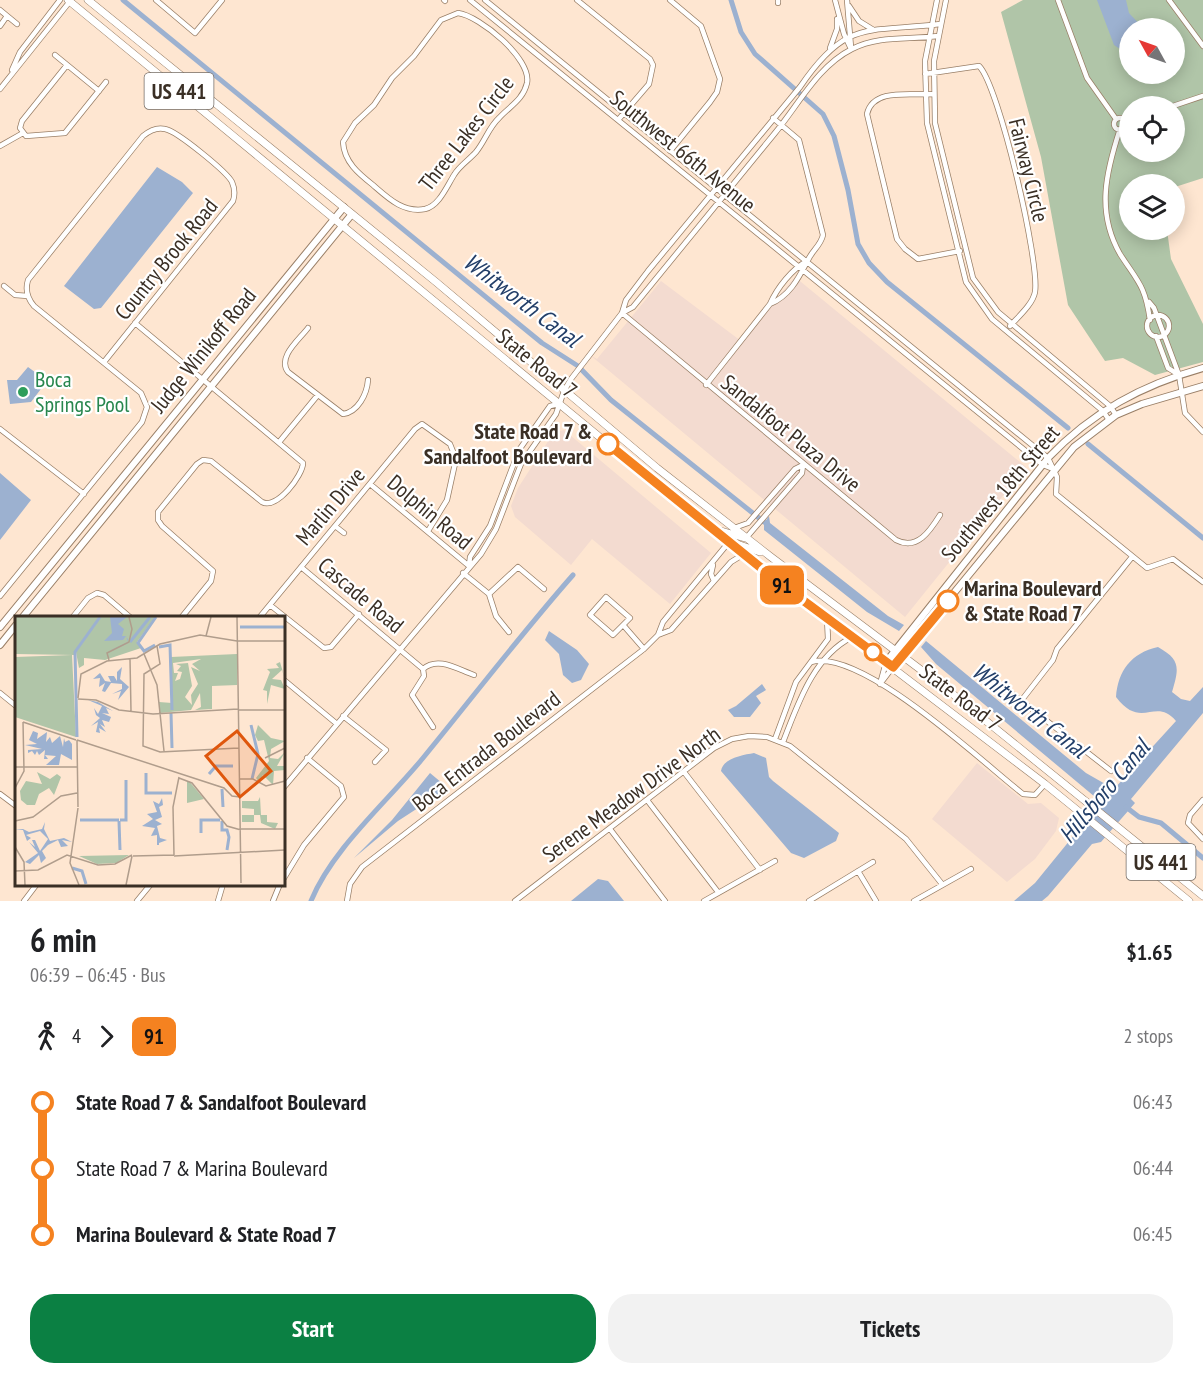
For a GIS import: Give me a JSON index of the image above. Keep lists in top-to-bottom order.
{
  "streets": {
    "main road": ["US 441", "State Road 7"],
    "street": [
      "Three Lakes Circle",
      "Southwest 66th Avenue",
      "Fairway Circle",
      "Country Brook Road",
      "Judge Winikoff Road",
      "Sandalfoot Plaza Drive",
      "Southwest 18th Street",
      "Marlin Drive",
      "Dolphin Road",
      "Cascade Road",
      "Boca Entrada Boulevard",
      "Serene Meadow Drive North"
    ]
  },
  "crossings": [
    ["Three Lakes Circle", "Southwest 66th Avenue"],
    ["Southwest 66th Avenue", "Southwest 18th Street"],
    ["Judge Winikoff Road", "State Road 7"],
    ["State Road 7", "Southwest 18th Street"],
    ["State Road 7", "Boca Entrada Boulevard"],
    ["Marlin Drive", "Dolphin Road"],
    ["Marlin Drive", "Cascade Road"]
  ],
  "water": ["Whitworth Canal", "Hillsboro Canal"],
  "places": ["Boca Springs Pool", "State Road 7 & Sandalfoot Boulevard", "Marina Boulevard & State Road 7"],
  "lines": ["bus line 91"],
  "north": "top left",
  "page": {
    "on_map": "91",
    "heading": ["6 min", "06:39 – 06:45 · Bus", "$1.65"],
    "legs": ["4", "91", "2 stops"],
    "list": [
      {
        "name": "State Road 7 & Sandalfoot Boulevard",
        "value": "06:43"
      },
      {
        "name": "State Road 7 & Marina Boulevard",
        "value": "06:44"
      },
      {
        "name": "Marina Boulevard & State Road 7",
        "value": "06:45"
      }
    ],
    "buttons": ["Start", "Tickets"]
  }
}
